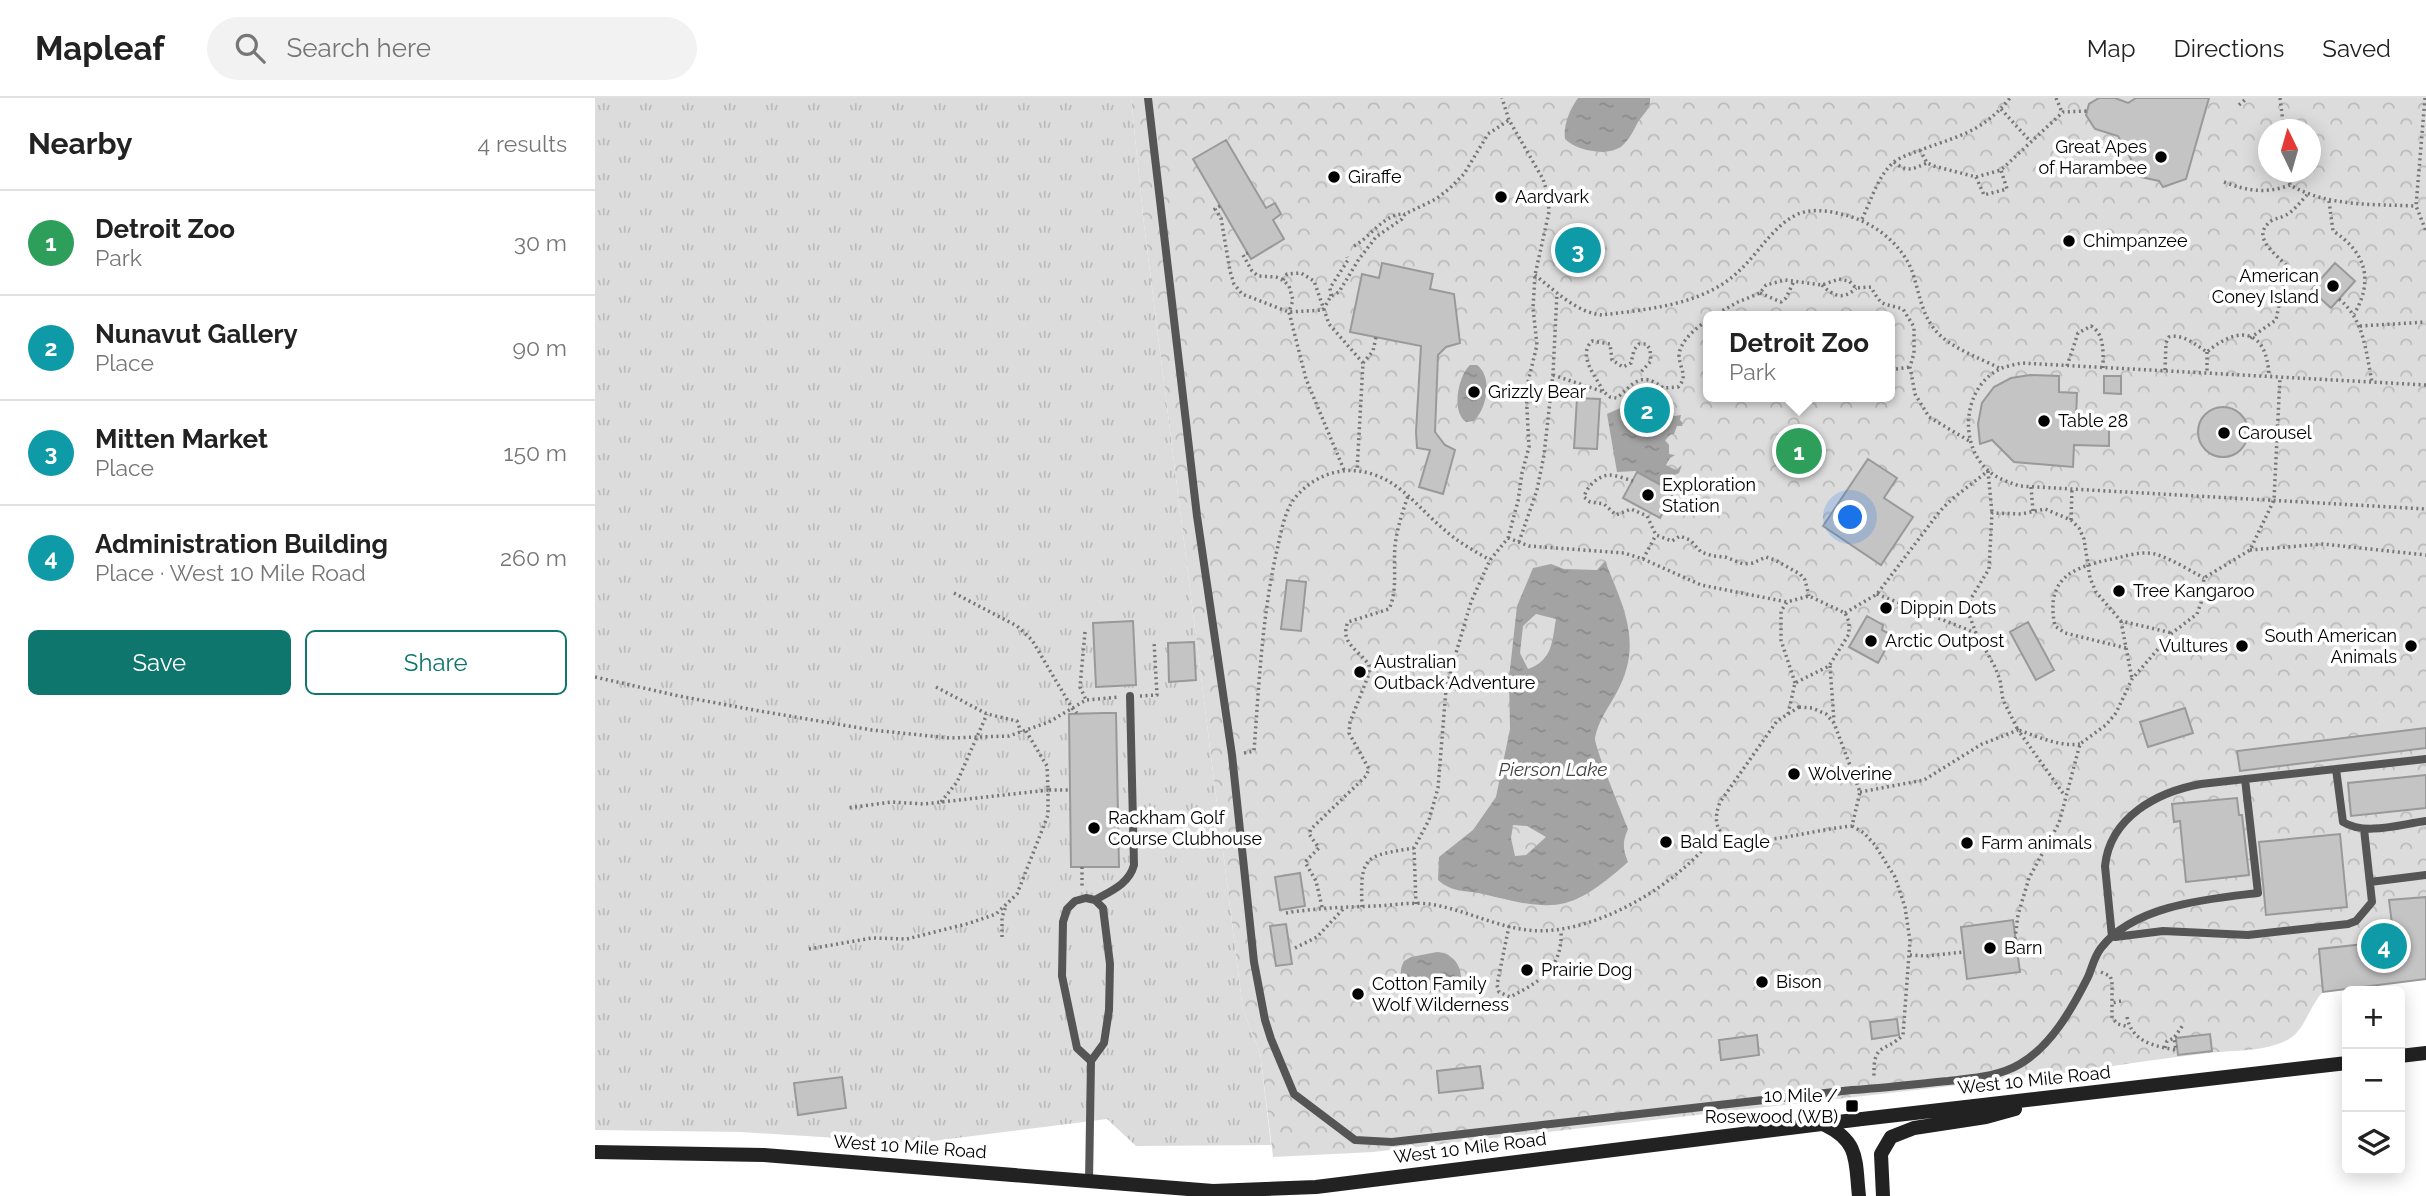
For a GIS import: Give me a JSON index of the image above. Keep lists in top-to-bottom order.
{
  "streets": {
    "main road": ["West 10 Mile Road"]
  },
  "water": ["Pierson Lake"],
  "places": {
    "other": [
      "Great Apes of Harambee",
      "Giraffe",
      "Aardvark",
      "Chimpanzee",
      "American Coney Island",
      "Grizzly Bear",
      "Table 28",
      "Carousel",
      "Exploration Station",
      "Tree Kangaroo",
      "Dippin Dots",
      "Arctic Outpost",
      "Vultures",
      "South American Animals",
      "Australian Outback Adventure",
      "Wolverine",
      "Rackham Golf Course Clubhouse",
      "Bald Eagle",
      "Farm animals",
      "Barn",
      "Prairie Dog",
      "Bison",
      "Cotton Family Wolf Wilderness"
    ],
    "transit": ["10 Mile / Rosewood (WB)"]
  },
  "north": "top",
  "page": {
    "header": "Mapleaf",
    "search": "Search here",
    "nav": ["Map", "Directions", "Saved"],
    "heading": ["Nearby", "4 results"],
    "list": [
      {
        "mark": "1",
        "name": "Detroit Zoo",
        "note": "Park",
        "value": "30 m"
      },
      {
        "mark": "2",
        "name": "Nunavut Gallery",
        "note": "Place",
        "value": "90 m"
      },
      {
        "mark": "3",
        "name": "Mitten Market",
        "note": "Place",
        "value": "150 m"
      },
      {
        "mark": "4",
        "name": "Administration Building",
        "note": "Place · West 10 Mile Road",
        "value": "260 m"
      }
    ],
    "pins": [
      "3",
      "2",
      "1",
      "4"
    ],
    "popup": ["Detroit Zoo", "Park"],
    "buttons": ["Save", "Share"],
    "map_buttons": ["+", "−"]
  }
}
